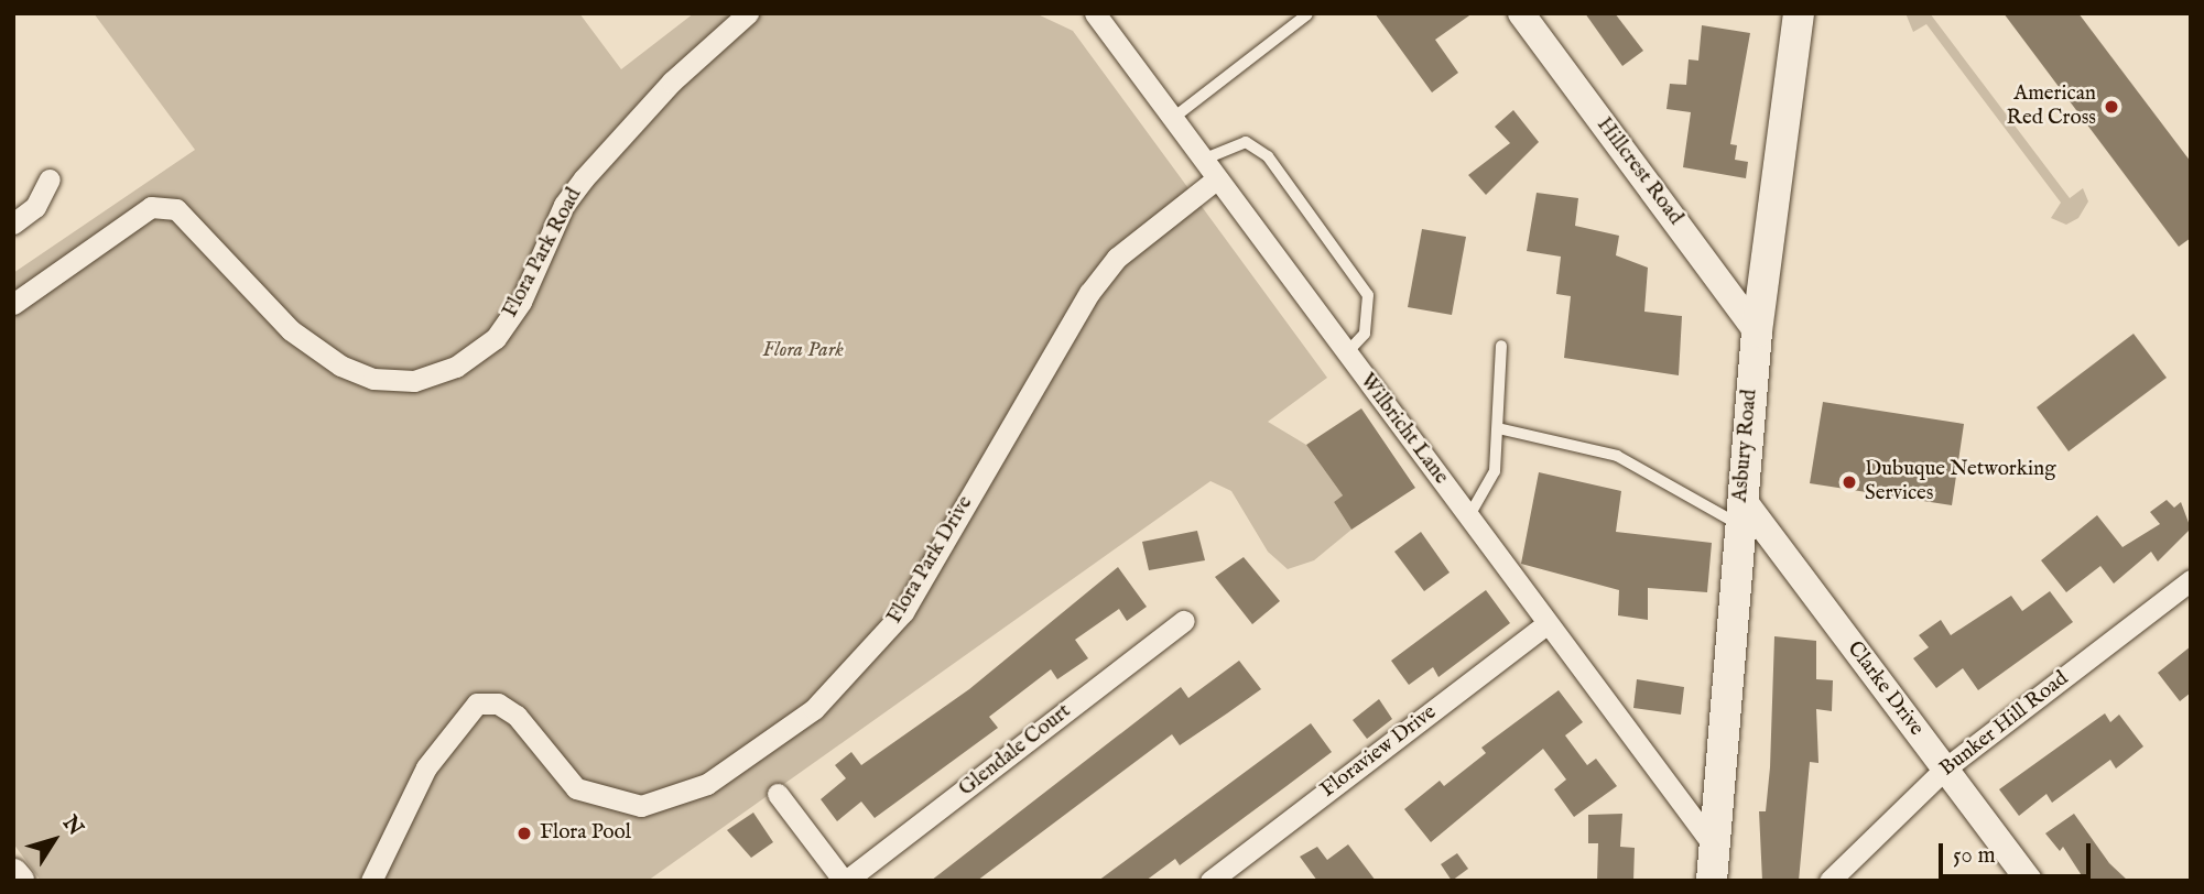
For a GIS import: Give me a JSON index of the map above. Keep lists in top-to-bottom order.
{
  "streets": {
    "main road": ["Asbury Road"],
    "street": [
      "Hillcrest Road",
      "Flora Park Road",
      "Wilbricht Lane",
      "Flora Park Drive",
      "Clarke Drive",
      "Bunker Hill Road",
      "Glendale Court",
      "Floraview Drive"
    ]
  },
  "crossings": [
    ["Hillcrest Road", "Asbury Road"],
    ["Wilbricht Lane", "Asbury Road"],
    ["Wilbricht Lane", "Flora Park Drive"],
    ["Wilbricht Lane", "Floraview Drive"],
    ["Asbury Road", "Clarke Drive"],
    ["Clarke Drive", "Bunker Hill Road"]
  ],
  "parks": ["Flora Park"],
  "places": ["American Red Cross", "Dubuque Networking Services", "Flora Pool"],
  "scale_bar": "50 m",
  "north": "top right"
}
